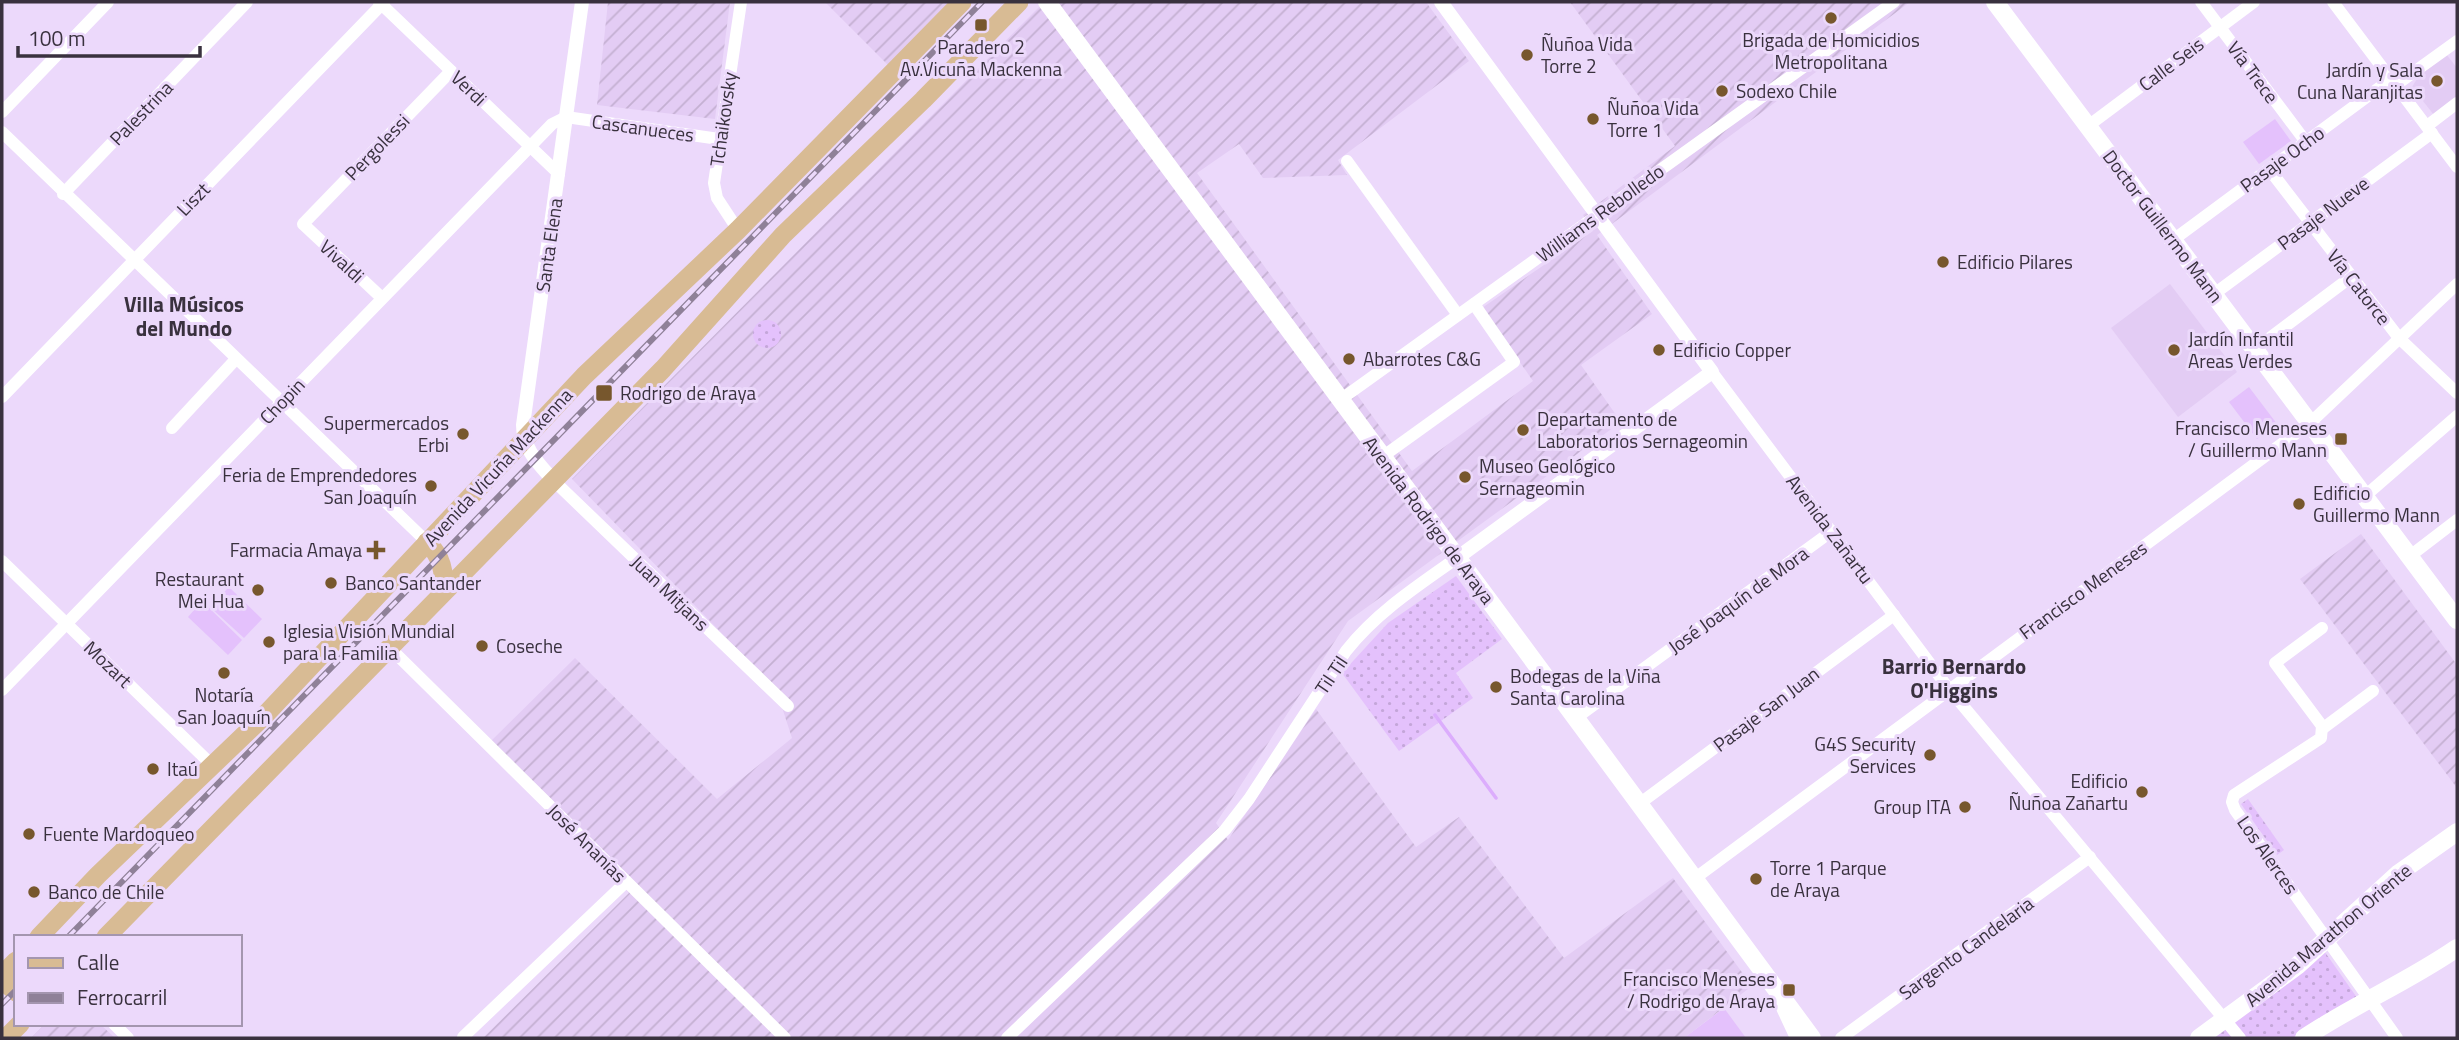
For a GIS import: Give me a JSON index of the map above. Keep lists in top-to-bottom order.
{
  "streets": {
    "main road": [
      "Doctor Guillermo Mann",
      "Avenida Vicuña Mackenna",
      "Avenida Rodrigo de Araya",
      "Avenida Marathon Oriente"
    ],
    "street": [
      "Calle Seis",
      "Vía Trece",
      "Verdi",
      "Palestrina",
      "Tchaikovsky",
      "Cascanueces",
      "Pergolessi",
      "Pasaje Ocho",
      "Liszt",
      "Williams Rebolledo",
      "Pasaje Nueve",
      "Santa Elena",
      "Vivaldi",
      "Vía Catorce",
      "Chopin",
      "Avenida Zañartu",
      "Francisco Meneses",
      "Juan Mitjans",
      "José Joaquín de Mora",
      "Mozart",
      "Til Til",
      "Pasaje San Juan",
      "José Ananías",
      "Los Alerces",
      "Sargento Candelaria"
    ]
  },
  "crossings": [
    ["Calle Seis", "Vía Trece"],
    ["Calle Seis", "Doctor Guillermo Mann"],
    ["Vía Trece", "Pasaje Ocho"],
    ["Verdi", "Pergolessi"],
    ["Verdi", "Liszt"],
    ["Verdi", "Santa Elena"],
    ["Verdi", "Chopin"],
    ["Tchaikovsky", "Cascanueces"],
    ["Tchaikovsky", "Avenida Vicuña Mackenna"],
    ["Cascanueces", "Santa Elena"],
    ["Cascanueces", "Chopin"],
    ["Pergolessi", "Vivaldi"],
    ["Pasaje Ocho", "Doctor Guillermo Mann"],
    ["Pasaje Ocho", "Vía Catorce"],
    ["Williams Rebolledo", "Avenida Rodrigo de Araya"],
    ["Williams Rebolledo", "Avenida Zañartu"],
    ["Pasaje Nueve", "Doctor Guillermo Mann"],
    ["Pasaje Nueve", "Vía Catorce"],
    ["Doctor Guillermo Mann", "Francisco Meneses"],
    ["Santa Elena", "Chopin"],
    ["Santa Elena", "Avenida Vicuña Mackenna"],
    ["Vivaldi", "Chopin"],
    ["Vía Catorce", "Francisco Meneses"],
    ["Chopin", "Mozart"],
    ["Avenida Vicuña Mackenna", "Mozart"],
    ["Avenida Rodrigo de Araya", "Francisco Meneses"],
    ["Avenida Rodrigo de Araya", "José Joaquín de Mora"],
    ["Avenida Rodrigo de Araya", "Til Til"],
    ["Avenida Rodrigo de Araya", "Pasaje San Juan"],
    ["Avenida Zañartu", "Francisco Meneses"],
    ["Avenida Zañartu", "José Joaquín de Mora"],
    ["Avenida Zañartu", "Til Til"],
    ["Avenida Zañartu", "Pasaje San Juan"],
    ["Avenida Zañartu", "Avenida Marathon Oriente"],
    ["Avenida Zañartu", "Sargento Candelaria"],
    ["Los Alerces", "Avenida Marathon Oriente"]
  ],
  "districts": ["Villa Músicos del Mundo", "Barrio Bernardo O'Higgins"],
  "places": {
    "other": [
      "Brigada de Homicidios Metropolitana",
      "Ñuñoa Vida Torre 2",
      "Jardín y Sala Cuna Naranjitas",
      "Sodexo Chile",
      "Ñuñoa Vida Torre 1",
      "Edificio Pilares",
      "Edificio Copper",
      "Jardín Infantil Areas Verdes",
      "Abarrotes C&G",
      "Departamento de Laboratorios Sernageomin",
      "Supermercados Erbi",
      "Museo Geológico Sernageomin",
      "Feria de Emprendedores San Joaquín",
      "Edificio Guillermo Mann",
      "Banco Santander",
      "Restaurant Mei Hua",
      "Iglesia Visión Mundial para la Familia",
      "Coseche",
      "Notaría San Joaquín",
      "Bodegas de la Viña Santa Carolina",
      "G4S Security Services",
      "Itaú",
      "Edificio Ñuñoa Zañartu",
      "Group ITA",
      "Fuente Mardoqueo",
      "Torre 1 Parque de Araya",
      "Banco de Chile"
    ],
    "transit": [
      "Paradero 2 Av.Vicuña Mackenna",
      "Rodrigo de Araya",
      "Francisco Meneses / Guillermo Mann",
      "Francisco Meneses / Rodrigo de Araya"
    ],
    "health": ["Farmacia Amaya"]
  },
  "legend": ["Calle", "Ferrocarril"],
  "scale_bar": "100 m"
}
